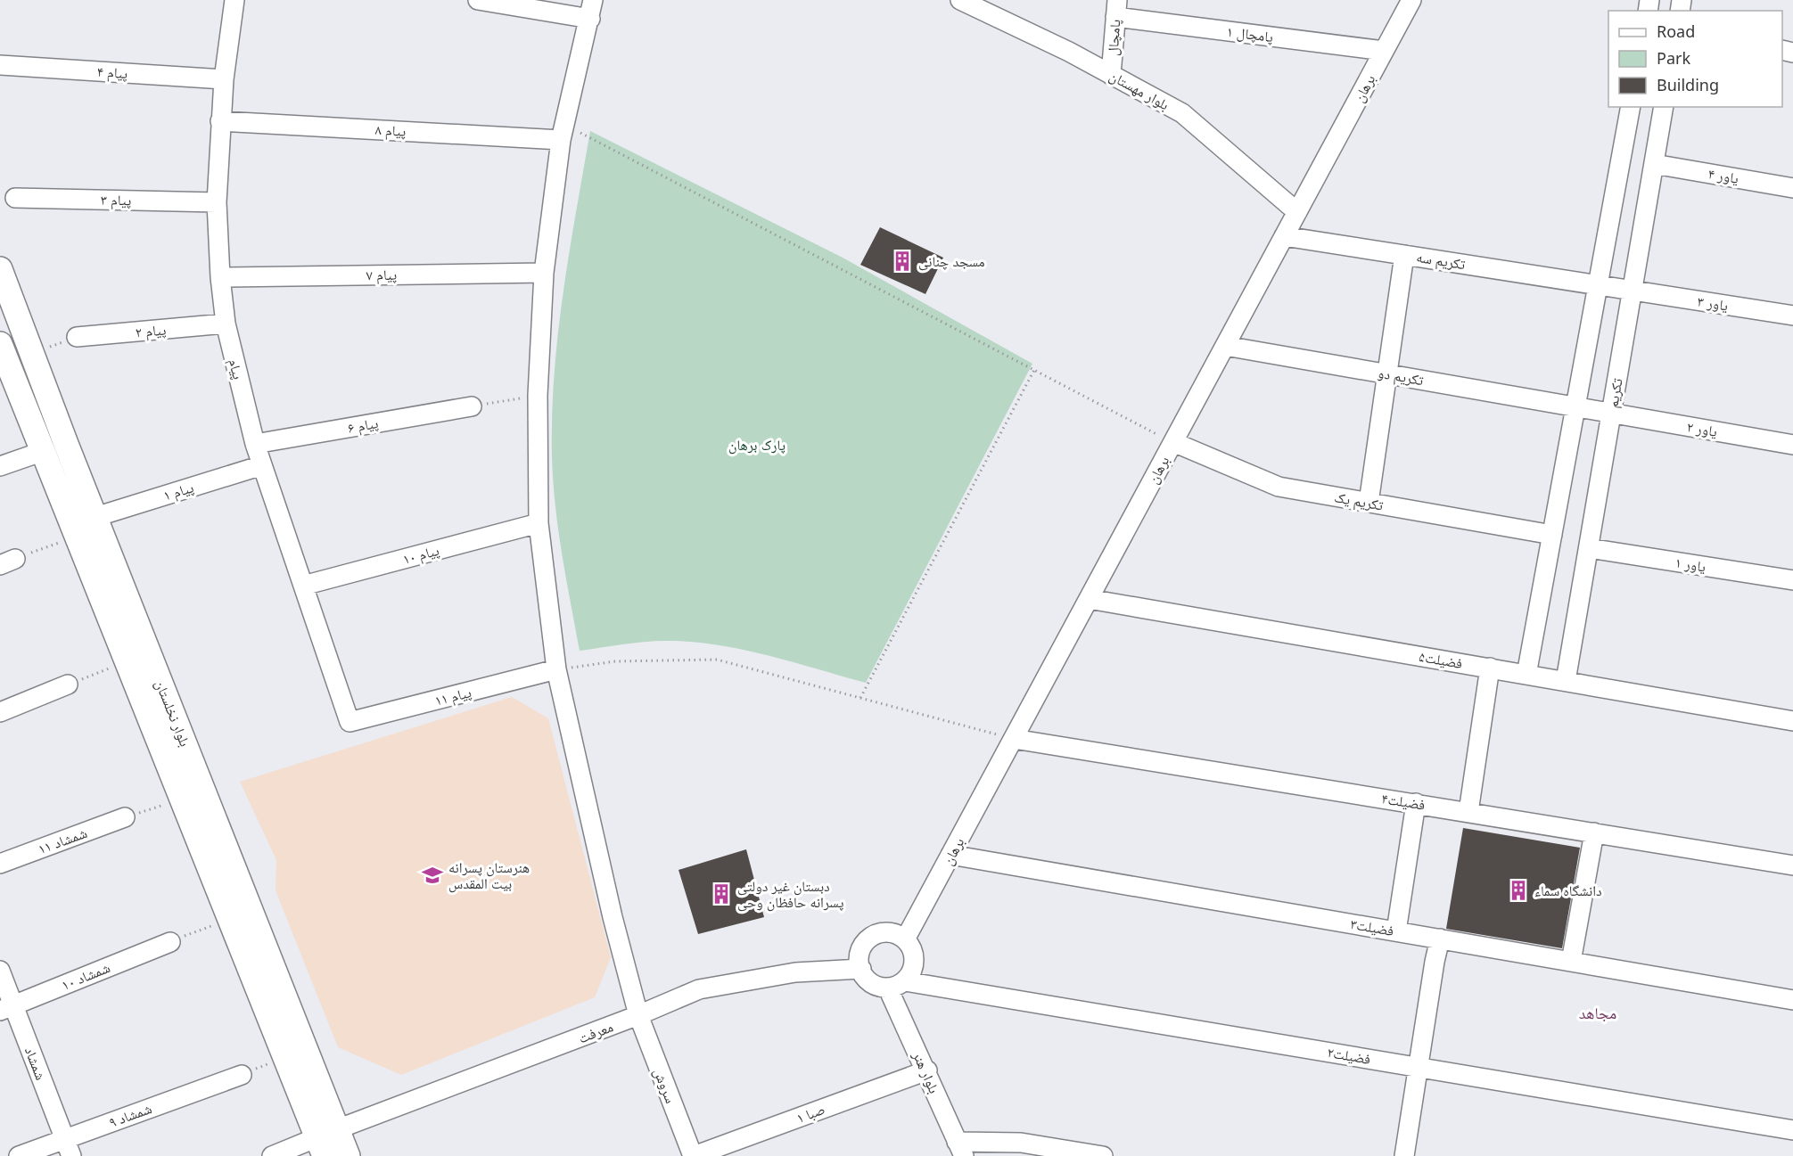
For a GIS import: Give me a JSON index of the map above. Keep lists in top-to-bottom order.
{
  "streets": {
    "main road": ["بلوار نخلستان"],
    "street": [
      "پامچال ۱",
      "پامچال",
      "پیام ۴",
      "برهان",
      "بلوار مهستان",
      "پیام ۸",
      "یاور ۴",
      "پیام ۳",
      "تکریم سه",
      "پیام ۷",
      "یاور ۳",
      "پیام ۲",
      "پیام",
      "تکریم دو",
      "تکریم",
      "پیام ۶",
      "یاور ۲",
      "پیام ۱",
      "تکریم یک",
      "پیام ۱۰",
      "یاور ۱",
      "فضیلت۵",
      "پیام ۱۱",
      "فضیلت۴",
      "شمشاد ۱۱",
      "فضیلت۳",
      "شمشاد ۱۰",
      "معرفت",
      "فضیلت۲",
      "شمشاد",
      "بلوار هنر",
      "سروش",
      "صبا ۱",
      "شمشاد ۹"
    ]
  },
  "crossings": [
    ["پامچال ۱", "پامچال"],
    ["پامچال ۱", "برهان"],
    ["پامچال", "بلوار مهستان"],
    ["پیام ۴", "پیام"],
    ["برهان", "بلوار مهستان"],
    ["برهان", "تکریم سه"],
    ["برهان", "تکریم دو"],
    ["برهان", "تکریم یک"],
    ["برهان", "فضیلت۵"],
    ["برهان", "فضیلت۴"],
    ["برهان", "فضیلت۳"],
    ["برهان", "معرفت"],
    ["برهان", "فضیلت۲"],
    ["برهان", "بلوار هنر"],
    ["پیام ۸", "پیام"],
    ["پیام ۸", "سروش"],
    ["یاور ۴", "تکریم"],
    ["پیام ۳", "پیام"],
    ["تکریم سه", "یاور ۳"],
    ["تکریم سه", "تکریم"],
    ["پیام ۷", "پیام"],
    ["پیام ۷", "سروش"],
    ["یاور ۳", "تکریم"],
    ["پیام ۲", "پیام"],
    ["پیام", "پیام ۶"],
    ["پیام", "پیام ۱"],
    ["پیام", "پیام ۱۰"],
    ["پیام", "پیام ۱۱"],
    ["تکریم دو", "تکریم"],
    ["تکریم دو", "یاور ۲"],
    ["تکریم", "یاور ۲"],
    ["تکریم", "یاور ۱"],
    ["تکریم", "فضیلت۵"],
    ["پیام ۱", "بلوار نخلستان"],
    ["پیام ۱۰", "سروش"],
    ["پیام ۱۱", "سروش"],
    ["بلوار نخلستان", "معرفت"],
    ["شمشاد ۱۰", "شمشاد"],
    ["معرفت", "فضیلت۲"],
    ["معرفت", "بلوار هنر"],
    ["معرفت", "سروش"],
    ["فضیلت۲", "بلوار هنر"],
    ["شمشاد", "شمشاد ۹"],
    ["بلوار هنر", "صبا ۱"],
    ["سروش", "صبا ۱"]
  ],
  "districts": ["مجاهد"],
  "parks": ["پارک برهان"],
  "places": {
    "building": ["مسجد چنانی", "دانشگاه سماء", "دبستان غیر دولتی پسرانه حافظان وحی"],
    "school or university": ["هنرستان پسرانه بیت المقدس"]
  },
  "legend": ["Road", "Park", "Building"]
}
